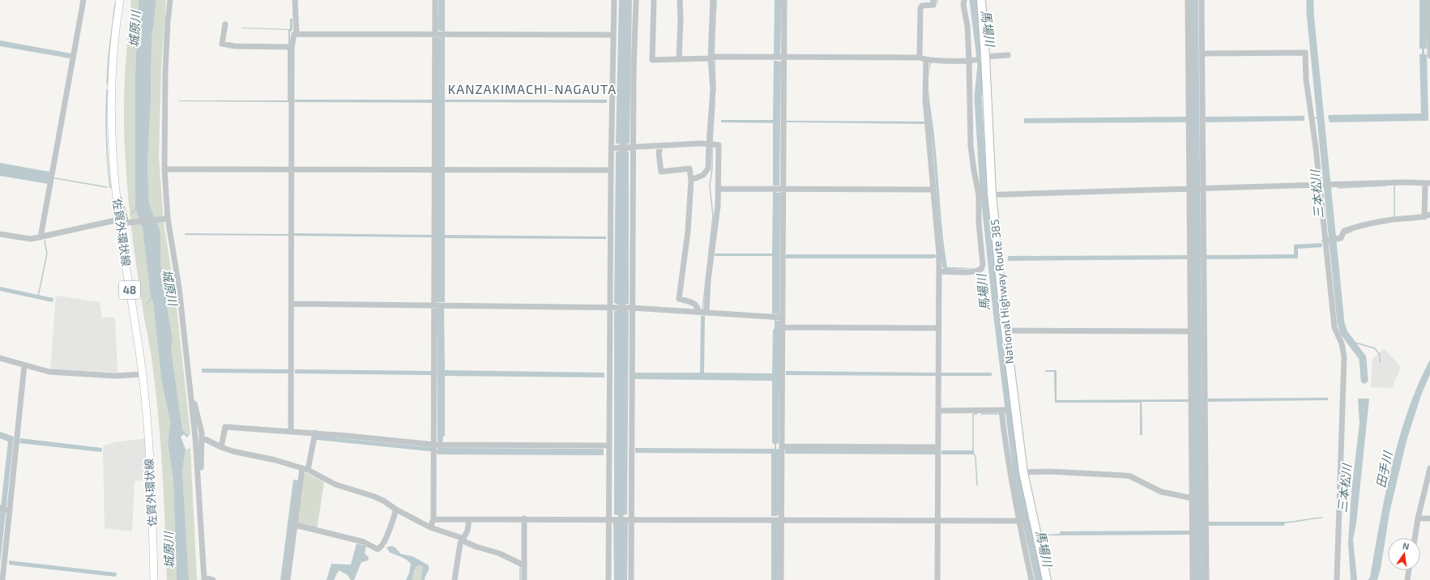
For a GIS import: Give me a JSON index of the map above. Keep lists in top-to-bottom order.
{
  "streets": {
    "highway": ["National Highway Route 385"],
    "main road": ["佐賀外環状線", "48"]
  },
  "districts": ["KANZAKIMACHI-NAGAUTA"],
  "water": [
    "馬場川",
    "城原川",
    "三本松川",
    "田手川"
  ],
  "north": "top"
}
